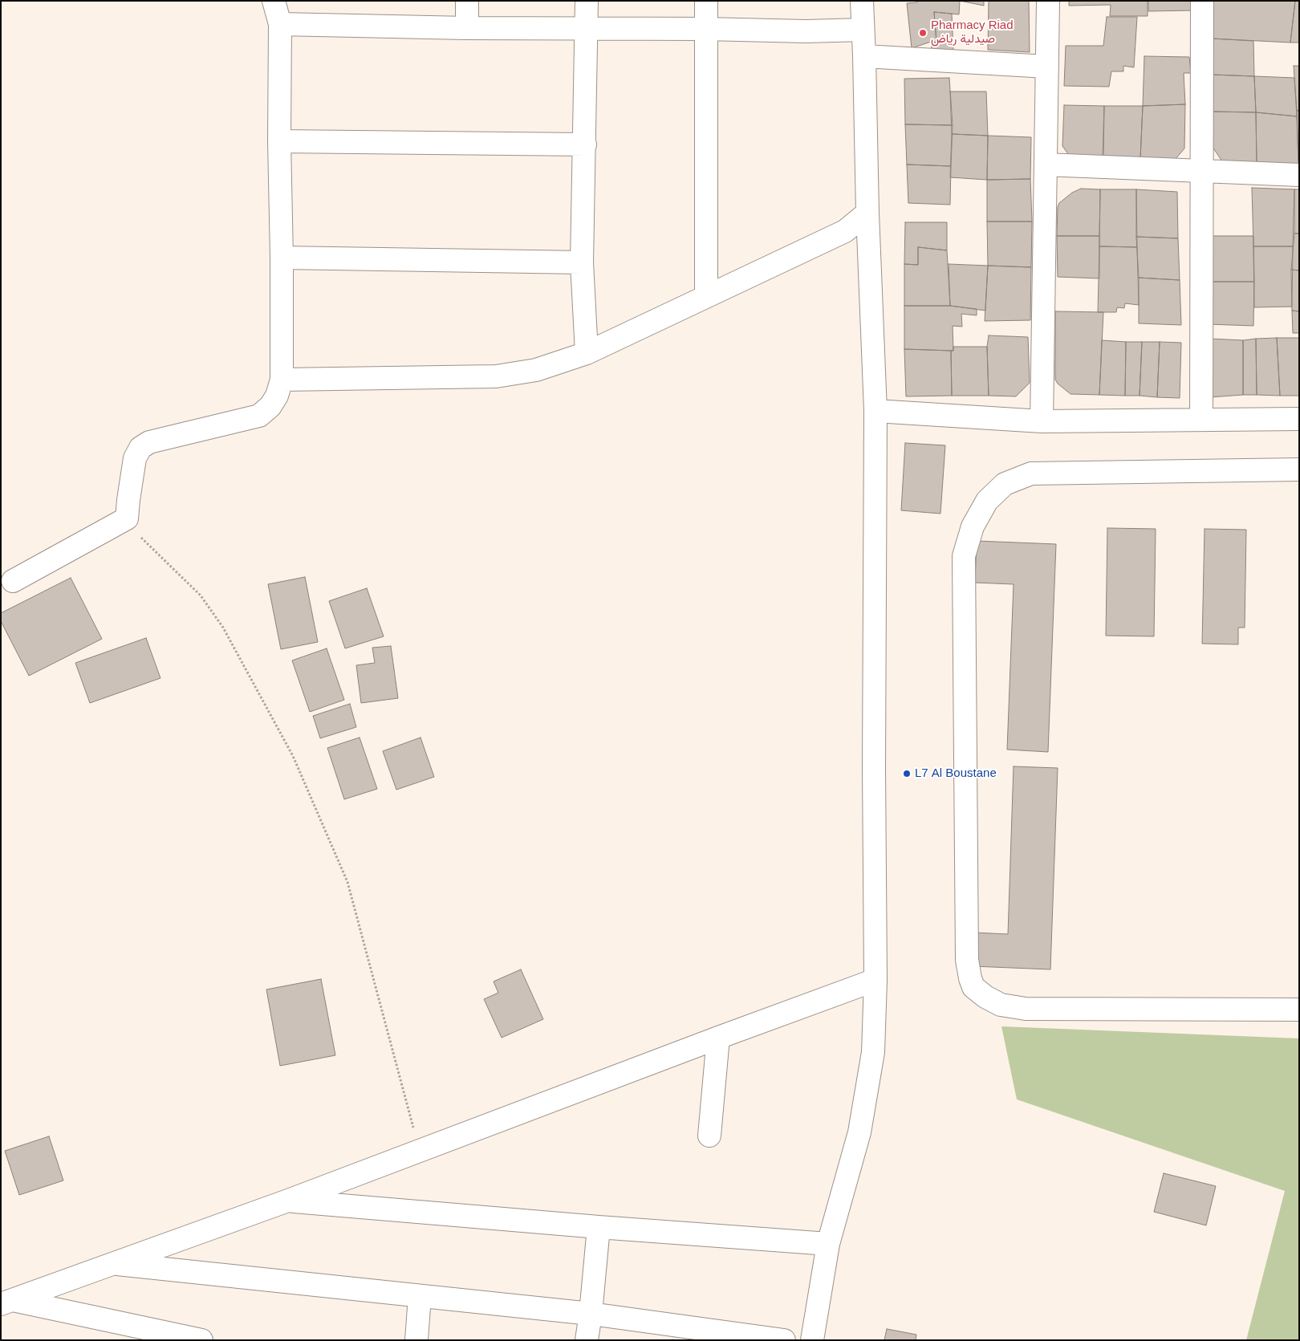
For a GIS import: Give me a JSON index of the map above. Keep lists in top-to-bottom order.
{
  "places": ["Pharmacy Riad صيدلية رياض", "L7 Al Boustane"]
}
